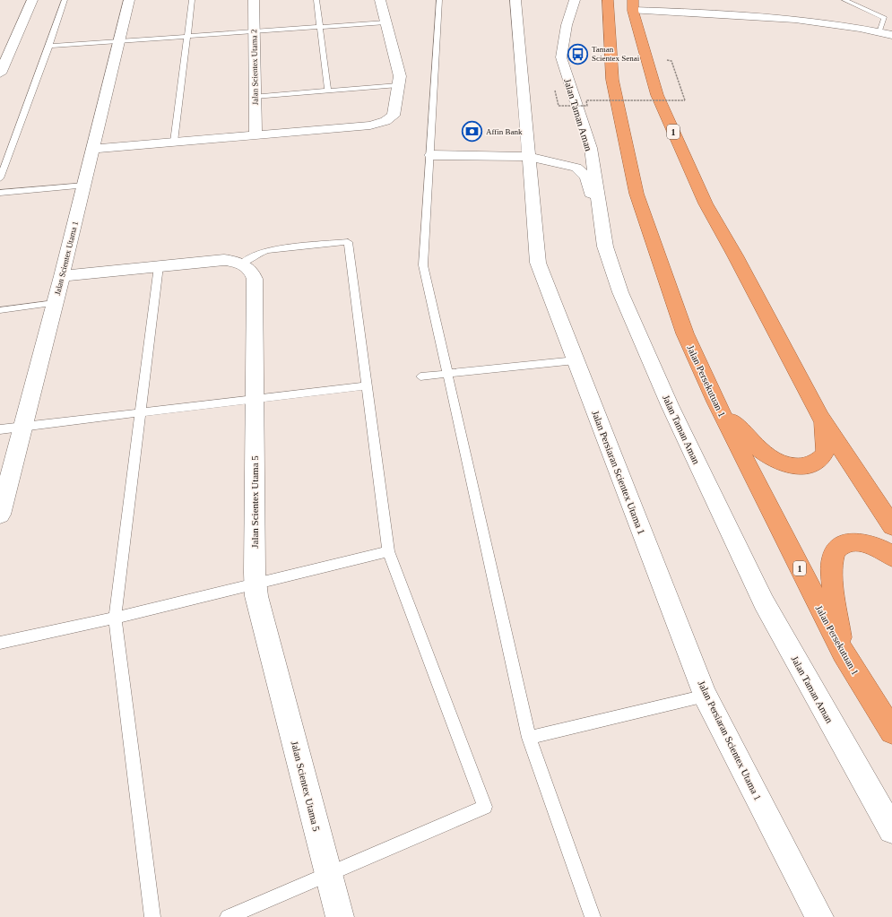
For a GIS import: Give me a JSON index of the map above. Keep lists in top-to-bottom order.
{
  "streets": {
    "highway": ["1", "Jalan Persekutuan 1"],
    "street": [
      "Jalan Scientex Utama 2",
      "Jalan Taman Aman",
      "Jalan Scientex Utama 1",
      "Jalan Persiaran Scientex Utama 1",
      "Jalan Scientex Utama 5"
    ]
  },
  "places": {
    "bus stop": ["Taman Scientex Senai"],
    "bank": ["Affin Bank"]
  }
}
